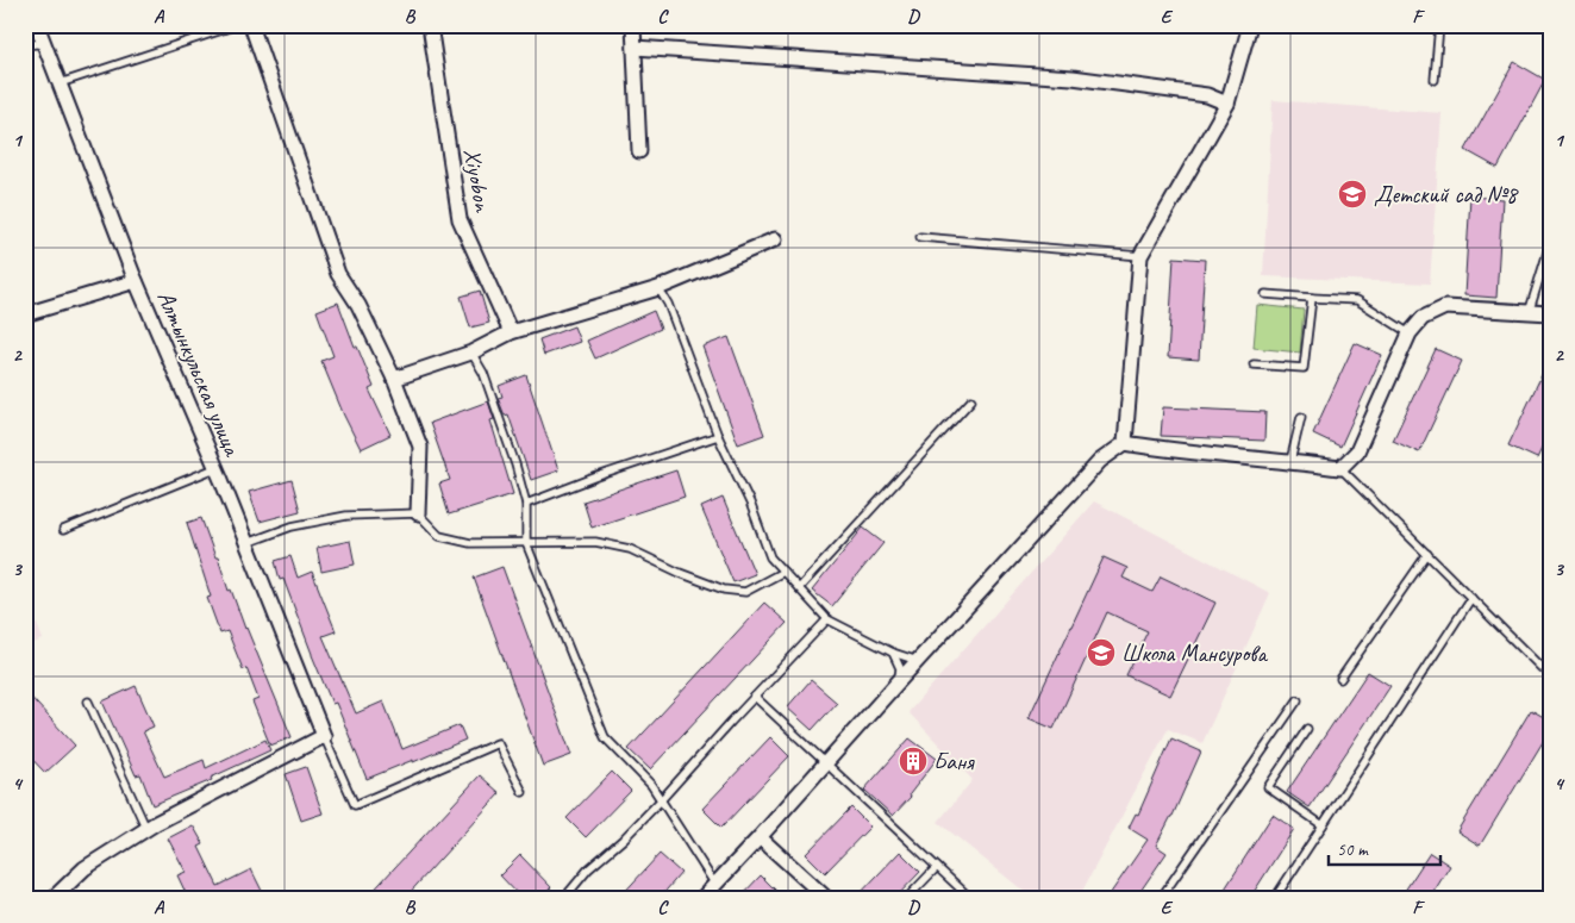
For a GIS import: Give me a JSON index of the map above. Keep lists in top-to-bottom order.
{
  "streets": {
    "street": ["Xiyobon", "Алтынкульская улица"]
  },
  "places": {
    "school or university": ["Детский сад №8", "Школа Мансурова"],
    "building": ["Баня"]
  },
  "scale_bar": "50 m",
  "grid": {
    "columns": [
      "A",
      "B",
      "C",
      "D",
      "E",
      "F"
    ],
    "rows": [
      "1",
      "2",
      "3",
      "4"
    ]
  }
}
